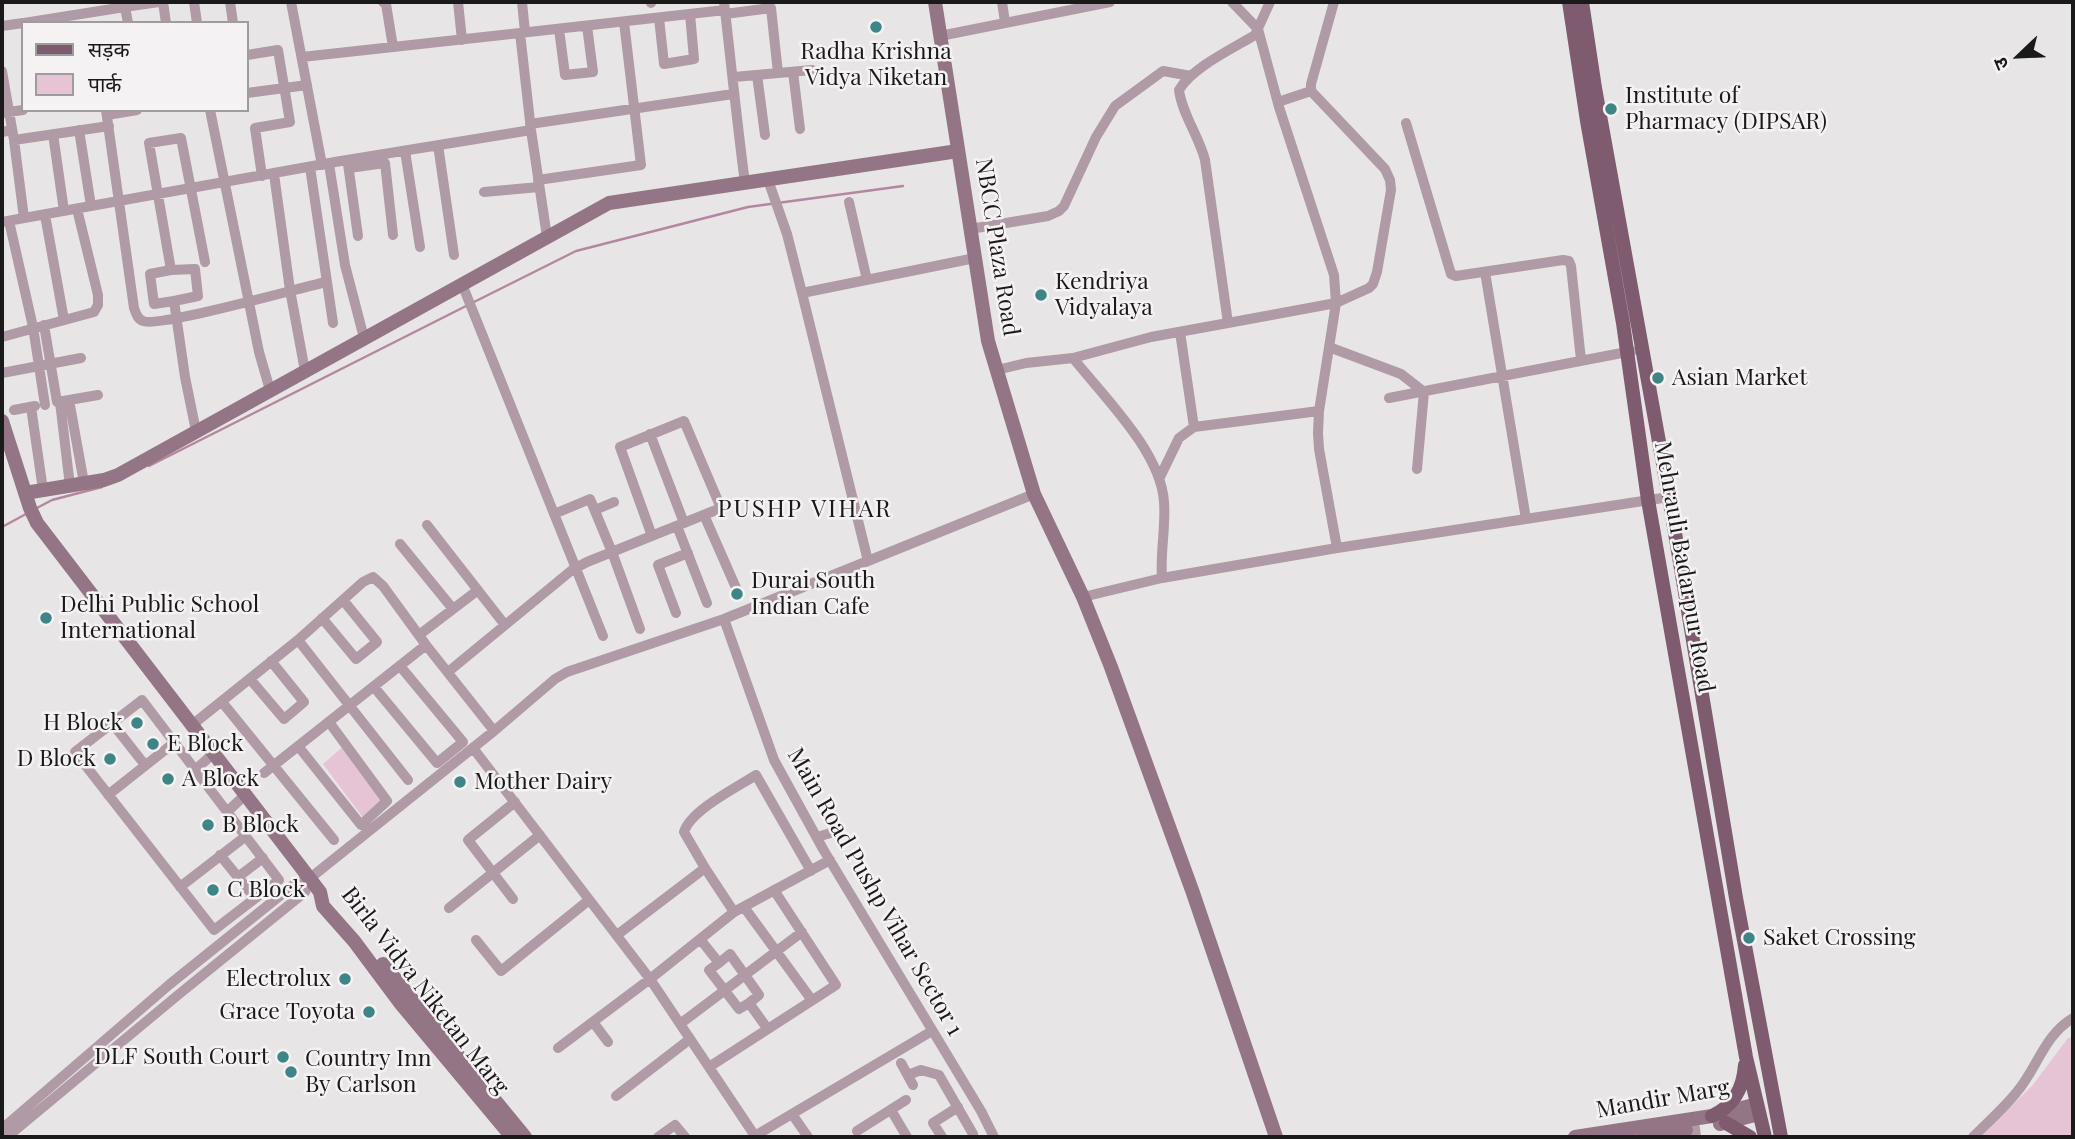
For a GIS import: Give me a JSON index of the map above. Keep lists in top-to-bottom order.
{
  "streets": {
    "main road": ["Mehrauli Badarpur Road"],
    "street": [
      "NBCC Plaza Road",
      "Main Road Pushp Vihar Sector 1",
      "Birla Vidya Niketan Marg",
      "Mandir Marg"
    ]
  },
  "crossings": [
    ["Mehrauli Badarpur Road", "Mandir Marg"]
  ],
  "districts": ["PUSHP VIHAR"],
  "places": [
    "Radha Krishna Vidya Niketan",
    "Institute of Pharmacy (DIPSAR)",
    "Kendriya Vidyalaya",
    "Asian Market",
    "Durai South Indian Cafe",
    "Delhi Public School International",
    "H Block",
    "E Block",
    "D Block",
    "A Block",
    "Mother Dairy",
    "B Block",
    "C Block",
    "Saket Crossing",
    "Electrolux",
    "Grace Toyota",
    "DLF South Court",
    "Country Inn By Carlson"
  ],
  "legend": ["सड़क", "पार्क"],
  "north": "bottom left"
}
